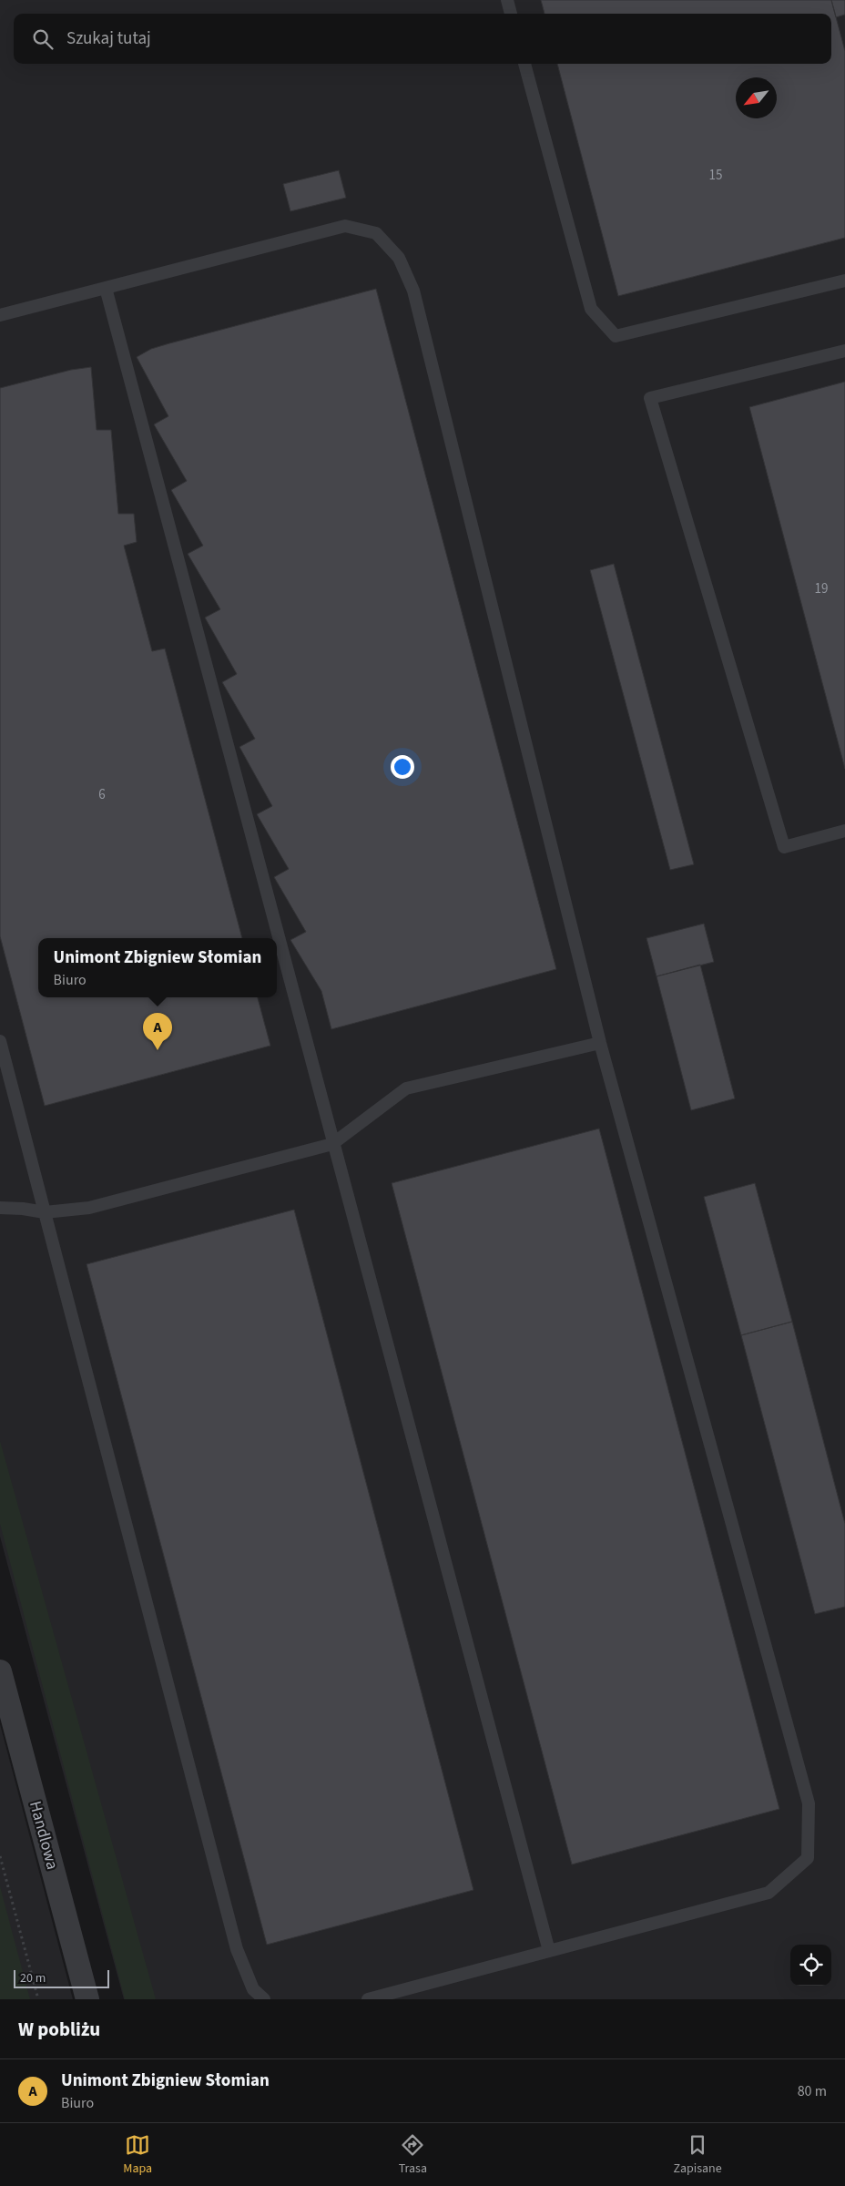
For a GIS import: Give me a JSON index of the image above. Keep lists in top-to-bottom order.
{
  "streets": {
    "street": ["Handlowa"]
  },
  "house_numbers": ["15", "19", "6"],
  "scale_bar": "20 m",
  "north": "bottom left",
  "page": {
    "search": "Szukaj tutaj",
    "popup": ["Unimont Zbigniew Słomian", "Biuro"],
    "pins": "A",
    "scale": "20 m",
    "heading": "W pobliżu",
    "list": [
      {
        "mark": "A",
        "name": "Unimont Zbigniew Słomian",
        "note": "Biuro",
        "value": "80 m"
      }
    ],
    "nav": ["Mapa", "Trasa", "Zapisane"]
  }
}
